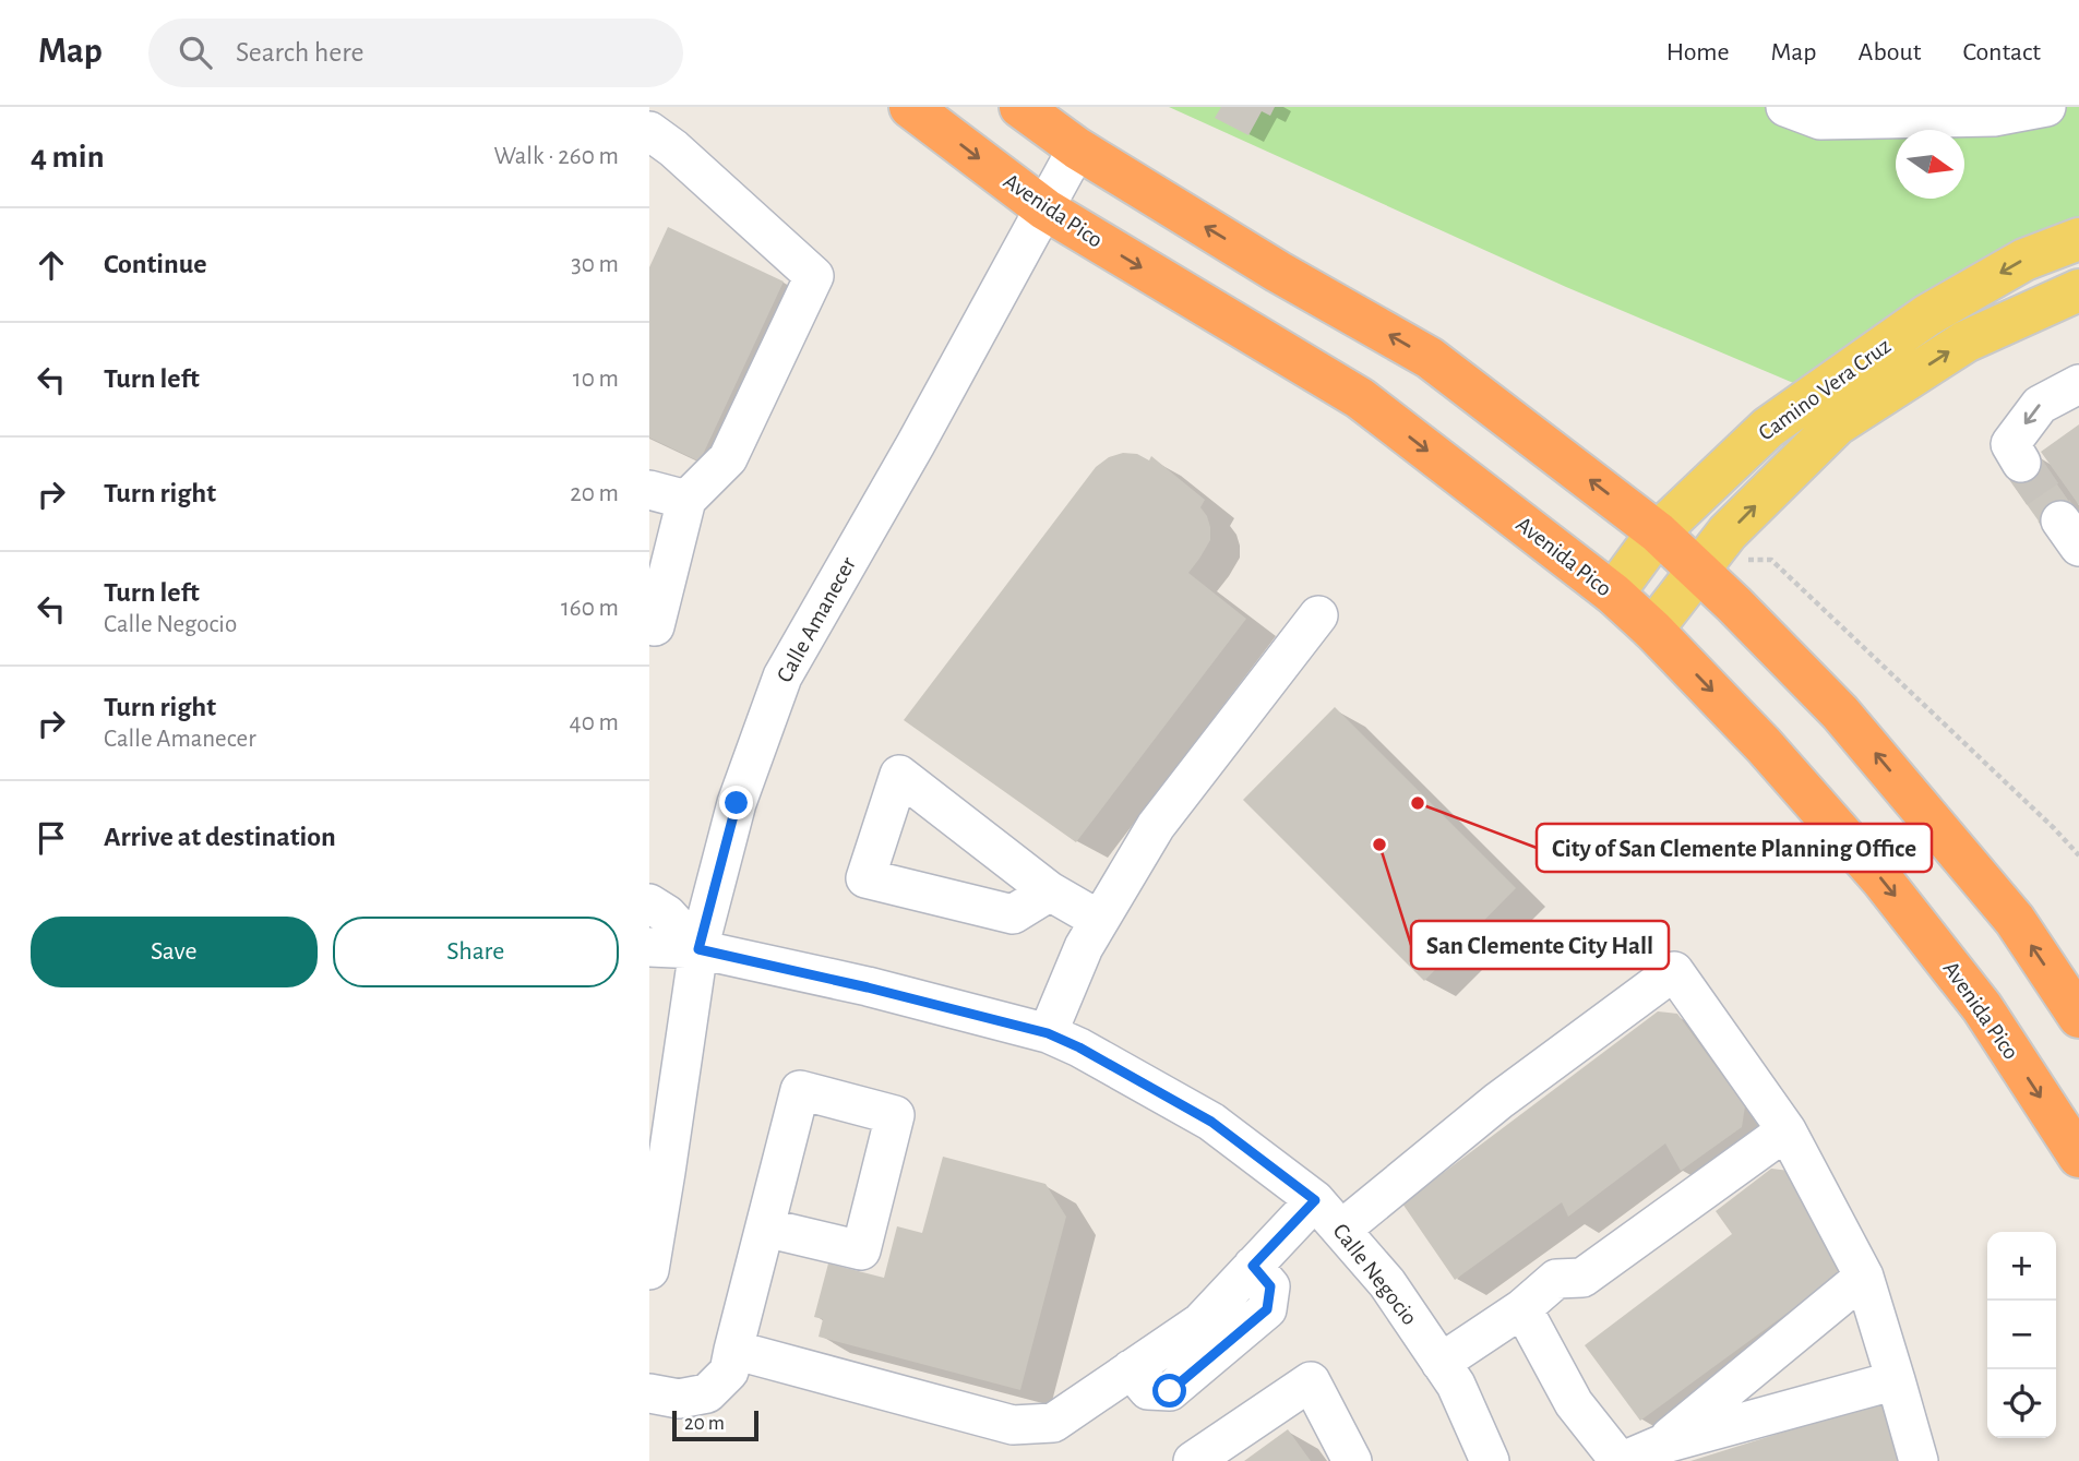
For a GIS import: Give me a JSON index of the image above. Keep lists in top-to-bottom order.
{
  "streets": {
    "highway": ["Avenida Pico"],
    "main road": ["Camino Vera Cruz"],
    "street": ["Calle Amanecer", "Calle Negocio"]
  },
  "crossings": [
    ["Avenida Pico", "Camino Vera Cruz"],
    ["Avenida Pico", "Calle Amanecer"],
    ["Calle Amanecer", "Calle Negocio"]
  ],
  "places": ["City of San Clemente Planning Office", "San Clemente City Hall"],
  "scale_bar": "20 m",
  "north": "right",
  "page": {
    "header": "Map",
    "search": "Search here",
    "nav": [
      "Home",
      "Map",
      "About",
      "Contact"
    ],
    "heading": ["4 min", "Walk · 260 m"],
    "list": [
      ["Continue", "30 m"],
      ["Turn left", "10 m"],
      ["Turn right", "20 m"],
      ["Turn left", "Calle Negocio", "160 m"],
      ["Turn right", "Calle Amanecer", "40 m"],
      "Arrive at destination"
    ],
    "buttons": ["Save", "Share"],
    "map_buttons": ["+", "−"],
    "scale": "20 m"
  }
}
